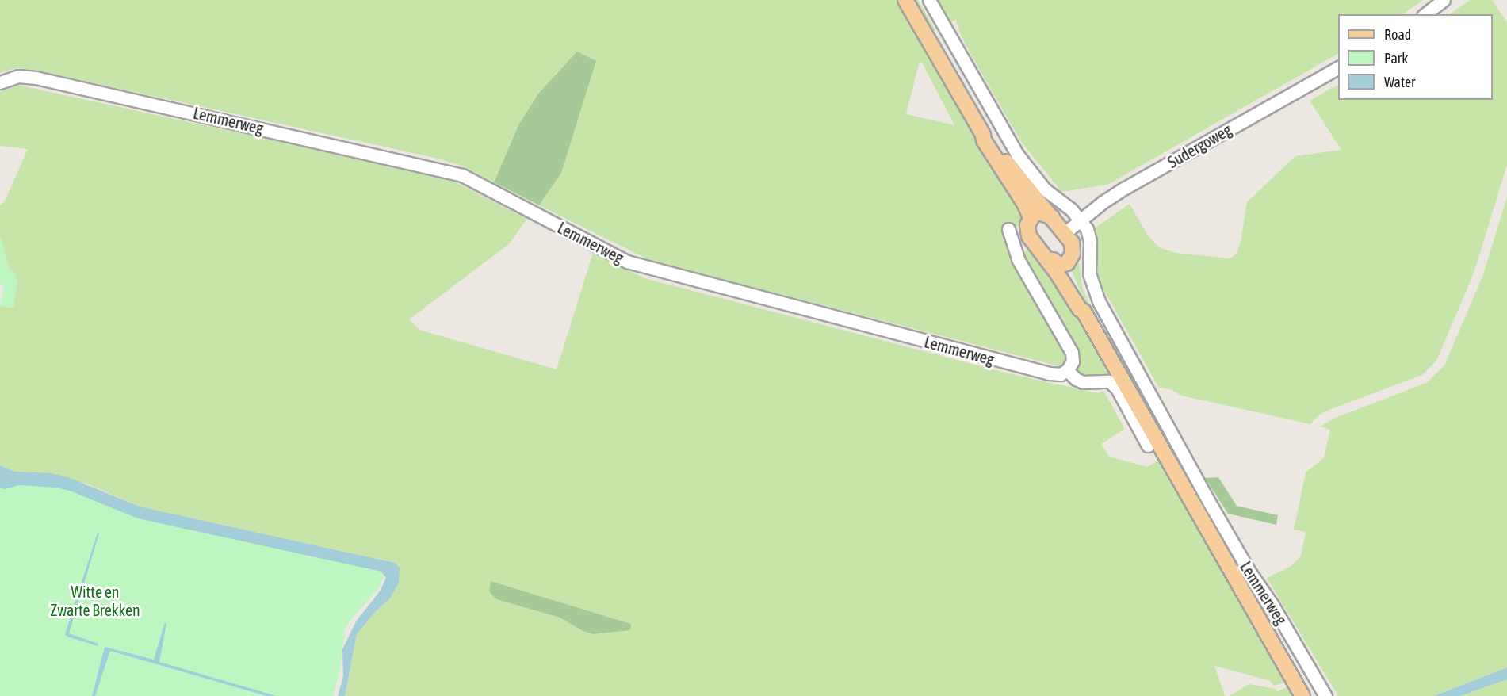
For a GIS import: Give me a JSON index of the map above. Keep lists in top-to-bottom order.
{
  "streets": {
    "main road": ["Lemmerweg"],
    "street": ["Sudergoweg"]
  },
  "crossings": [
    ["Lemmerweg", "Sudergoweg"]
  ],
  "parks": ["Witte en Zwarte Brekken"],
  "legend": ["Road", "Park", "Water"]
}
